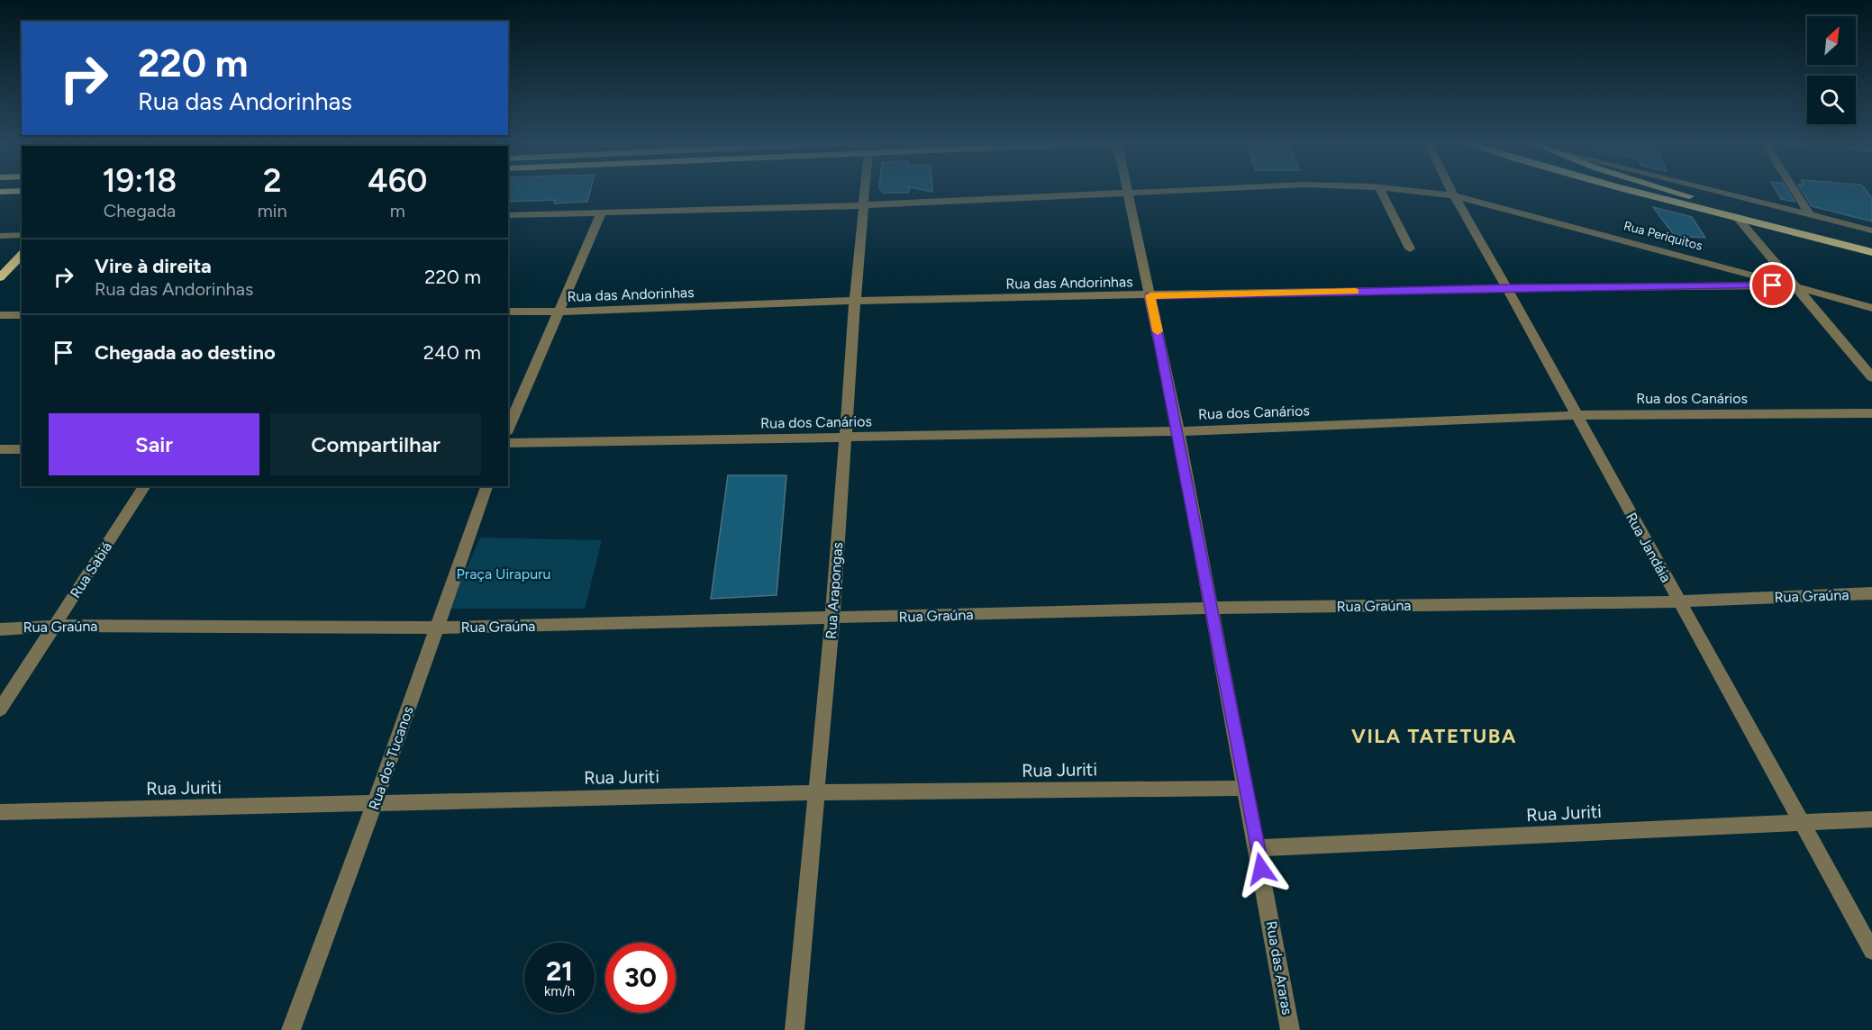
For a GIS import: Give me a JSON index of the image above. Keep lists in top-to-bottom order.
{
  "streets": {
    "street": [
      "Rua Periquitos",
      "Rua das Andorinhas",
      "Rua dos Canários",
      "Rua Jandáia",
      "Rua Sabiá",
      "Rua Arapongas",
      "Rua Graúna",
      "Rua dos Tucanos",
      "Rua Juriti",
      "Rua das Araras"
    ]
  },
  "crossings": [
    ["Rua Periquitos", "Rua das Andorinhas"],
    ["Rua Periquitos", "Rua Jandáia"],
    ["Rua Periquitos", "Rua Arapongas"],
    ["Rua Periquitos", "Rua das Araras"],
    ["Rua das Andorinhas", "Rua Jandáia"],
    ["Rua das Andorinhas", "Rua Arapongas"],
    ["Rua das Andorinhas", "Rua das Araras"],
    ["Rua dos Canários", "Rua Jandáia"],
    ["Rua dos Canários", "Rua Arapongas"],
    ["Rua dos Canários", "Rua das Araras"],
    ["Rua Jandáia", "Rua Graúna"],
    ["Rua Jandáia", "Rua Juriti"],
    ["Rua Sabiá", "Rua Graúna"],
    ["Rua Arapongas", "Rua Graúna"],
    ["Rua Arapongas", "Rua Juriti"],
    ["Rua Graúna", "Rua dos Tucanos"],
    ["Rua Graúna", "Rua das Araras"],
    ["Rua dos Tucanos", "Rua Juriti"],
    ["Rua Juriti", "Rua das Araras"]
  ],
  "districts": ["VILA TATETUBA"],
  "parks": ["Praça Uirapuru"],
  "north": "top right",
  "page": {
    "turn": ["220 m", "Rua das Andorinhas"],
    "eta": [
      "19:18",
      "Chegada",
      "2",
      "min",
      "460",
      "m"
    ],
    "list": [
      {
        "name": "Vire à direita",
        "note": "Rua das Andorinhas",
        "value": "220 m"
      },
      {
        "name": "Chegada ao destino",
        "value": "240 m"
      }
    ],
    "buttons": ["Sair", "Compartilhar"],
    "speed": "21 km/h",
    "limit": "30"
  }
}
